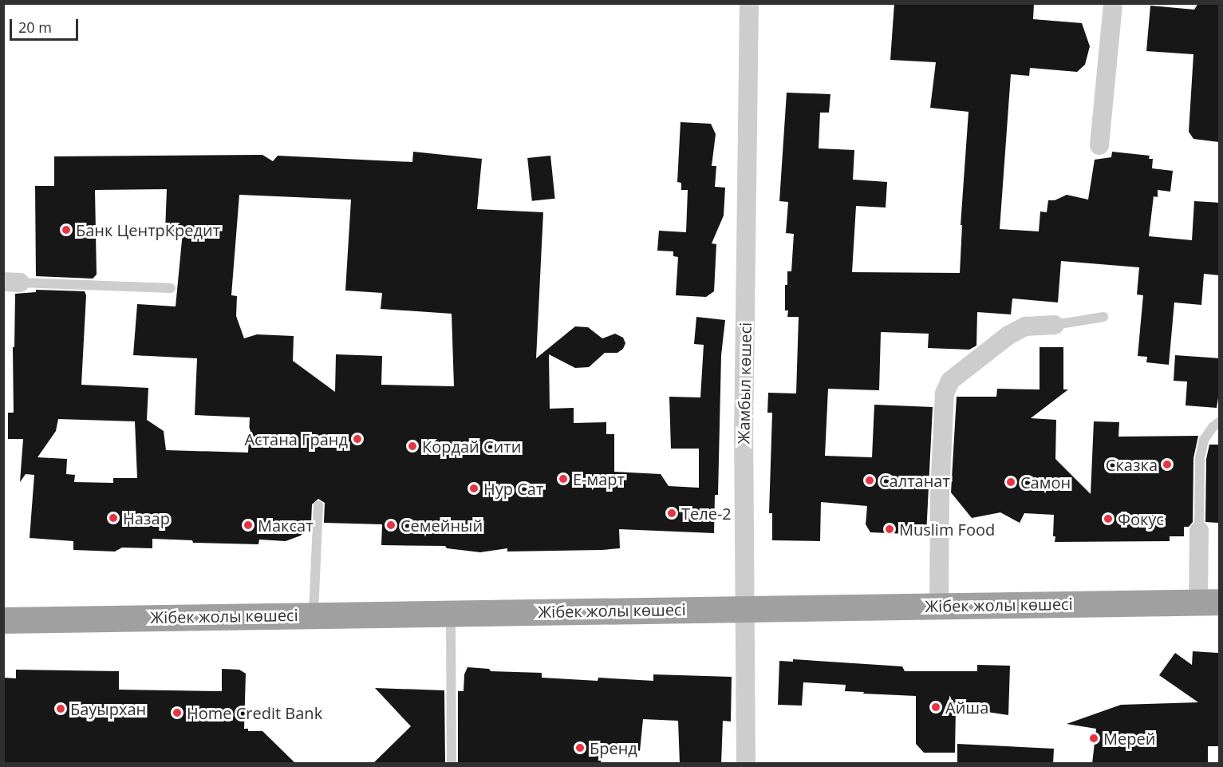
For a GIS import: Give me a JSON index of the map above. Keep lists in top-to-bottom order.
{
  "streets": {
    "highway": ["Жібек жолы көшесі"],
    "street": ["Жамбыл көшесі"]
  },
  "crossings": [
    ["Жамбыл көшесі", "Жібек жолы көшесі"]
  ],
  "places": [
    "Банк ЦентрКредит",
    "Астана Гранд",
    "Кордай Сити",
    "Сказка",
    "Е-март",
    "Салтанат",
    "Самон",
    "Нур Сат",
    "Теле-2",
    "Назар",
    "Фокус",
    "Максат",
    "Семейный",
    "Muslim Food",
    "Айша",
    "Бауырхан",
    "Home Credit Bank",
    "Мерей",
    "Бренд"
  ],
  "scale_bar": "20 m"
}
